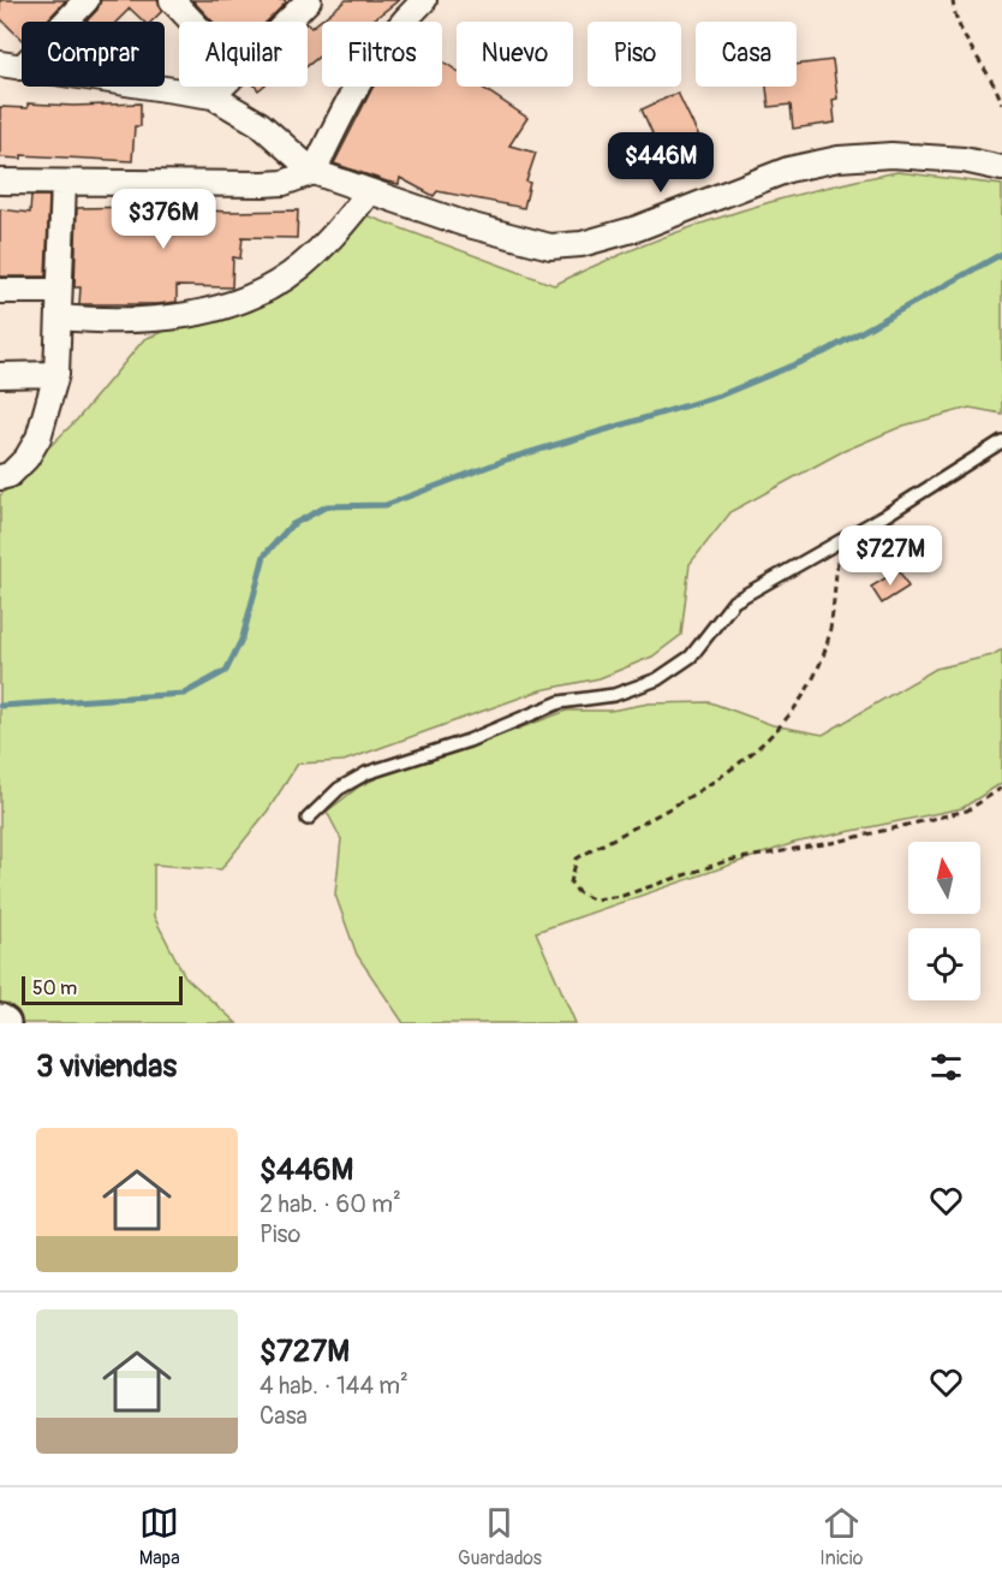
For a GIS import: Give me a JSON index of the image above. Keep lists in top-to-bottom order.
{
  "scale_bar": "50 m",
  "north": "top",
  "page": {
    "chip": [
      "Comprar",
      "Alquilar",
      "Filtros",
      "Nuevo",
      "Piso",
      "Casa"
    ],
    "price": ["$446M", "$376M", "$727M"],
    "scale": "50 m",
    "heading": "3 viviendas",
    "list": [
      {
        "name": "$446M",
        "note": "2 hab. · 60 m² · Piso"
      },
      {
        "name": "$727M",
        "note": "4 hab. · 144 m² · Casa"
      }
    ],
    "tabs": ["Mapa", "Guardados", "Inicio"]
  }
}
